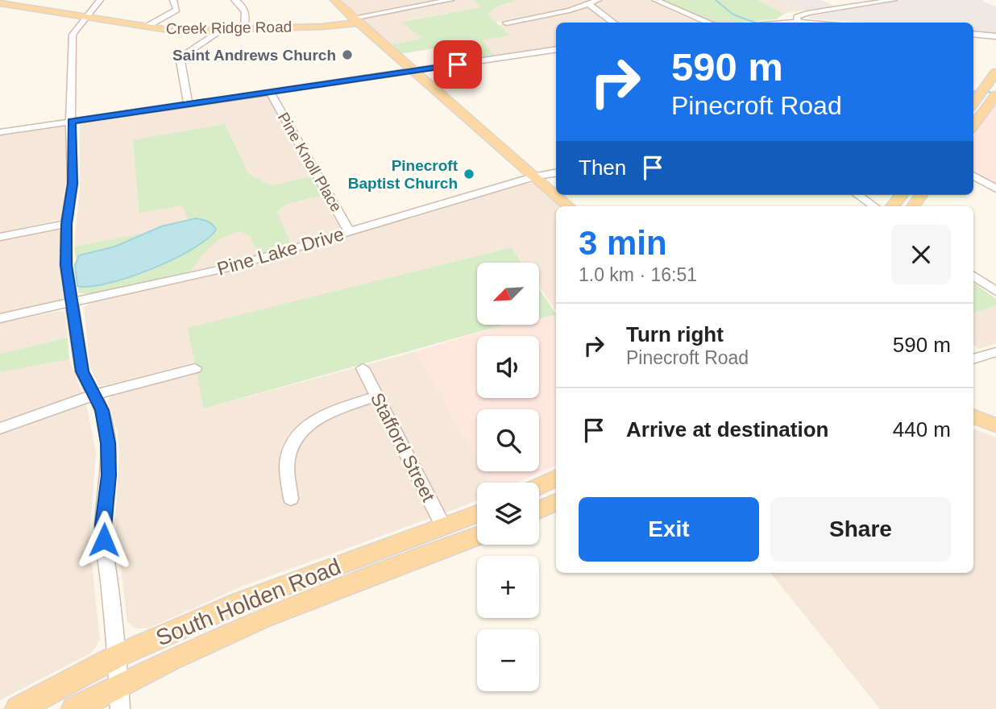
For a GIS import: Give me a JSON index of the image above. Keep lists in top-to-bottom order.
{
  "streets": {
    "main road": ["Creek Ridge Road", "South Holden Road"],
    "street": ["Pine Knoll Place", "Pine Lake Drive", "Stafford Street"]
  },
  "crossings": [
    ["Pine Knoll Place", "Pine Lake Drive"],
    ["Stafford Street", "South Holden Road"]
  ],
  "places": ["Saint Andrews Church", "Pinecroft Baptist Church"],
  "north": "bottom left",
  "page": {
    "turn": ["590 m", "Pinecroft Road"],
    "then": "Then",
    "heading": ["3 min", "1.0 km · 16:51"],
    "map_buttons": ["+", "−"],
    "list": [
      {
        "name": "Turn right",
        "note": "Pinecroft Road",
        "value": "590 m"
      },
      {
        "name": "Arrive at destination",
        "value": "440 m"
      }
    ],
    "buttons": ["Exit", "Share"]
  }
}
